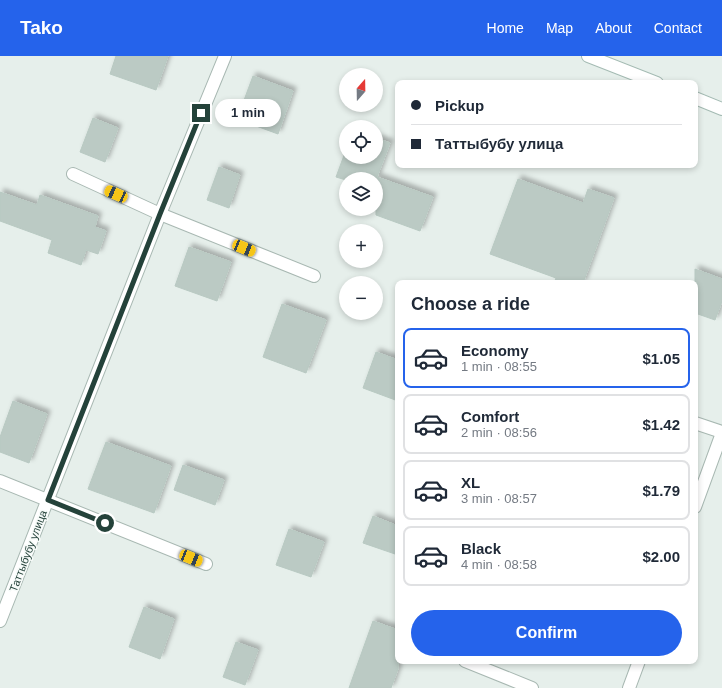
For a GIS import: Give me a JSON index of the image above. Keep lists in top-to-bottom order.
{
  "streets": {
    "street": ["Таттыбубу улица"]
  },
  "north": "top",
  "page": {
    "header": "Tako",
    "nav": [
      "Home",
      "Map",
      "About",
      "Contact"
    ],
    "map_buttons": ["+", "−"],
    "banner": ["Pickup", "Таттыбубу улица"],
    "bubble": "1 min",
    "heading": "Choose a ride",
    "list": [
      {
        "name": "Economy",
        "note": "1 min · 08:55",
        "value": "$1.05"
      },
      {
        "name": "Comfort",
        "note": "2 min · 08:56",
        "value": "$1.42"
      },
      {
        "name": "XL",
        "note": "3 min · 08:57",
        "value": "$1.79"
      },
      {
        "name": "Black",
        "note": "4 min · 08:58",
        "value": "$2.00"
      }
    ],
    "buttons": "Confirm"
  }
}
